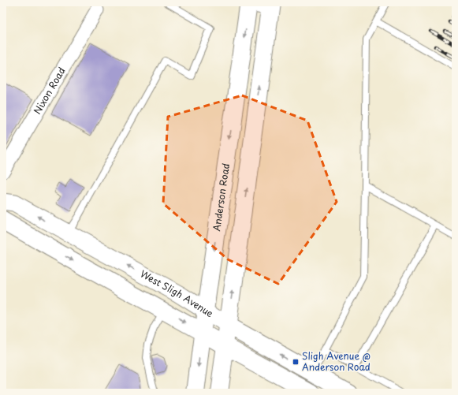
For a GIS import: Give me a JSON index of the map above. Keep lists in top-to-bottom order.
{
  "streets": {
    "main road": ["Anderson Road", "West Sligh Avenue"],
    "street": ["Nixon Road"]
  },
  "crossings": [
    ["Anderson Road", "West Sligh Avenue"]
  ],
  "places": {
    "transit": ["Sligh Avenue @ Anderson Road"]
  }
}
